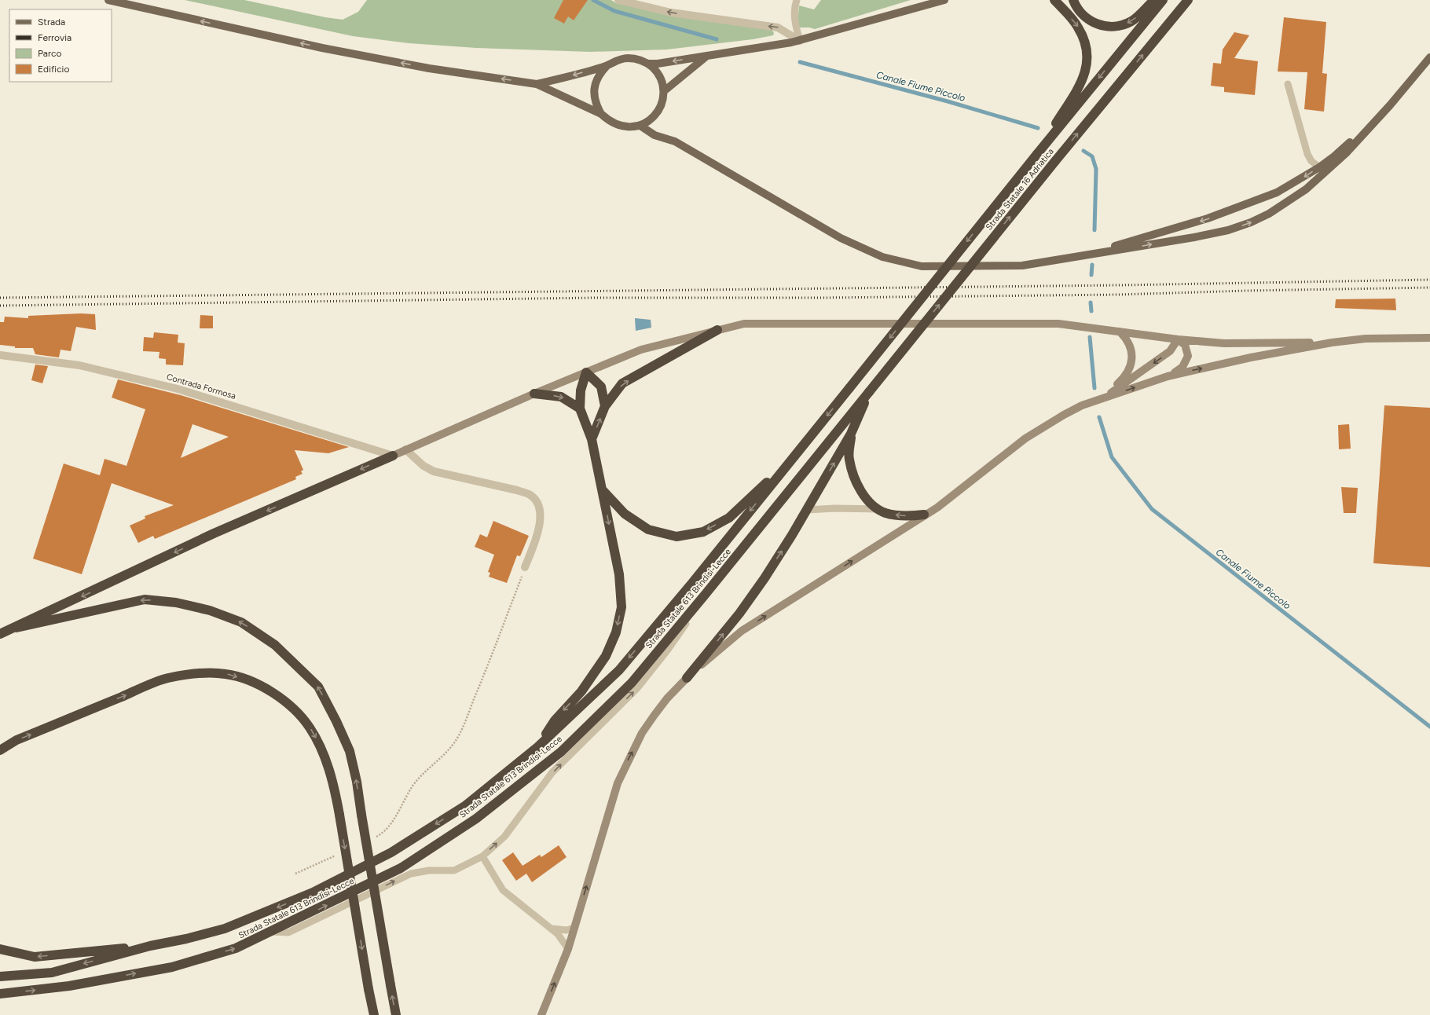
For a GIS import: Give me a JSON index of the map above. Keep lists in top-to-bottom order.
{
  "streets": {
    "highway": ["Strada Statale 16 Adriatica", "Strada Statale 613 Brindisi-Lecce"],
    "street": ["Contrada Formosa"]
  },
  "crossings": [
    ["Strada Statale 16 Adriatica", "Strada Statale 613 Brindisi-Lecce"]
  ],
  "water": ["Canale Fiume Piccolo"],
  "legend": [
    "Strada",
    "Ferrovia",
    "Parco",
    "Edificio"
  ]
}
